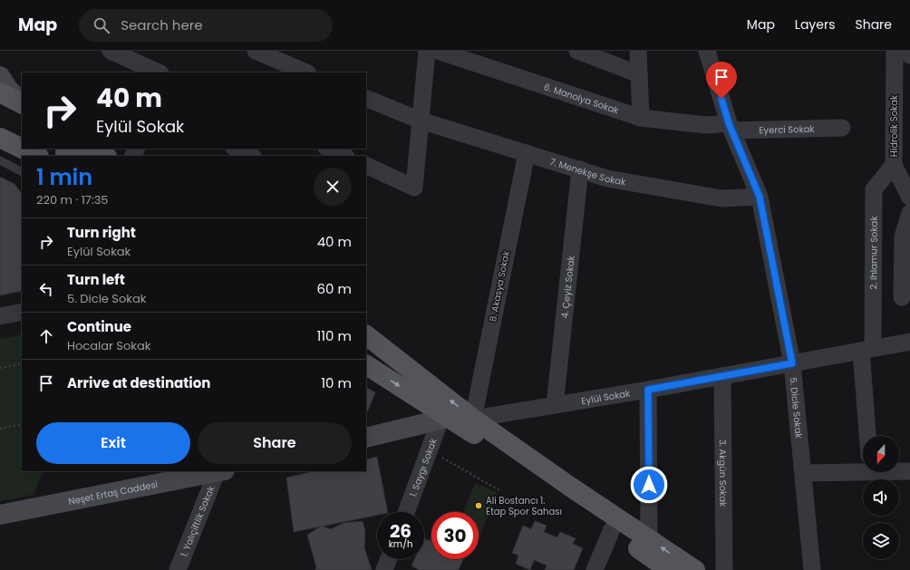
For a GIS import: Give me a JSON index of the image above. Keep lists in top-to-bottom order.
{
  "streets": {
    "main road": ["Neşet Ertaş Caddesi"],
    "street": [
      "6. Manolya Sokak",
      "Hidrolik Sokak",
      "Eyerci Sokak",
      "7. Menekşe Sokak",
      "2. Ihlamur Sokak",
      "8. Akasya Sokak",
      "4. Çeyiz Sokak",
      "Eylül Sokak",
      "5. Dicle Sokak",
      "1. Saygı Sokak",
      "3. Akgün Sokak",
      "1. Yalıçiftlik Sokak"
    ]
  },
  "crossings": [
    ["6. Manolya Sokak", "Eyerci Sokak"],
    ["6. Manolya Sokak", "5. Dicle Sokak"],
    ["Hidrolik Sokak", "2. Ihlamur Sokak"],
    ["Eyerci Sokak", "5. Dicle Sokak"],
    ["7. Menekşe Sokak", "8. Akasya Sokak"],
    ["7. Menekşe Sokak", "4. Çeyiz Sokak"],
    ["7. Menekşe Sokak", "5. Dicle Sokak"],
    ["2. Ihlamur Sokak", "Eylül Sokak"],
    ["8. Akasya Sokak", "Eylül Sokak"],
    ["4. Çeyiz Sokak", "Eylül Sokak"],
    ["Eylül Sokak", "5. Dicle Sokak"],
    ["Eylül Sokak", "3. Akgün Sokak"],
    ["Neşet Ertaş Caddesi", "1. Yalıçiftlik Sokak"]
  ],
  "places": ["Ali Bostancı 1. Etap Spor Sahası"],
  "north": "bottom",
  "page": {
    "header": "Map",
    "search": "Search here",
    "nav": ["Map", "Layers", "Share"],
    "turn": ["40 m", "Eylül Sokak"],
    "heading": ["1 min", "220 m · 17:35"],
    "list": [
      {
        "name": "Turn right",
        "note": "Eylül Sokak",
        "value": "40 m"
      },
      {
        "name": "Turn left",
        "note": "5. Dicle Sokak",
        "value": "60 m"
      },
      {
        "name": "Continue",
        "note": "Hocalar Sokak",
        "value": "110 m"
      },
      {
        "name": "Arrive at destination",
        "value": "10 m"
      }
    ],
    "buttons": ["Exit", "Share"],
    "speed": "26 km/h",
    "limit": "30"
  }
}
